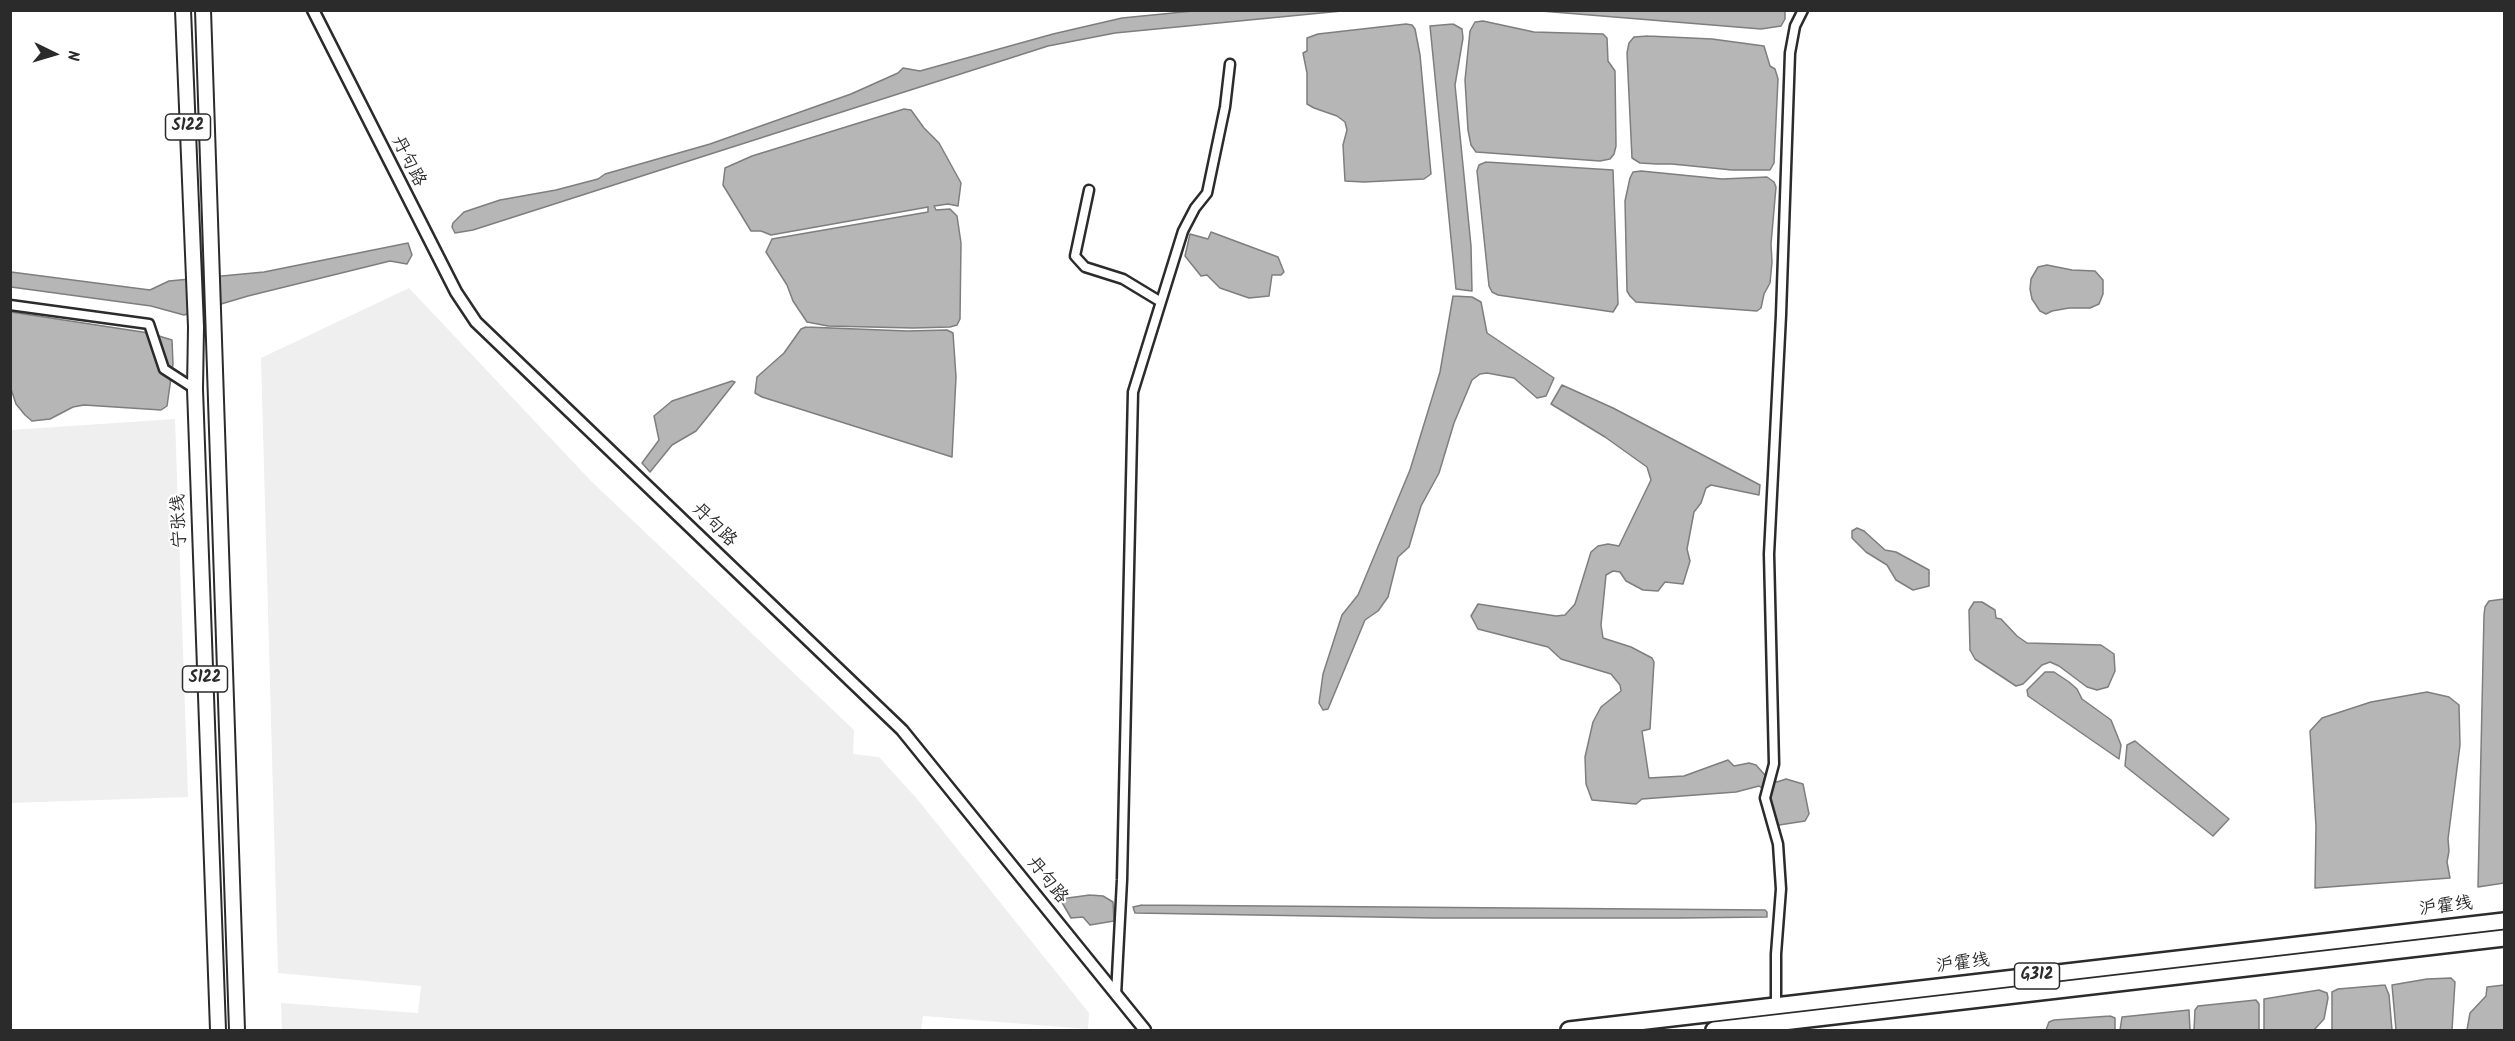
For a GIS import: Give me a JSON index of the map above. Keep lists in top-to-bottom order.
{
  "streets": {
    "highway": ["沪霍线", "G312"],
    "main road": ["S122", "宁张线"],
    "street": ["丹句路"]
  },
  "north": "right"
}
